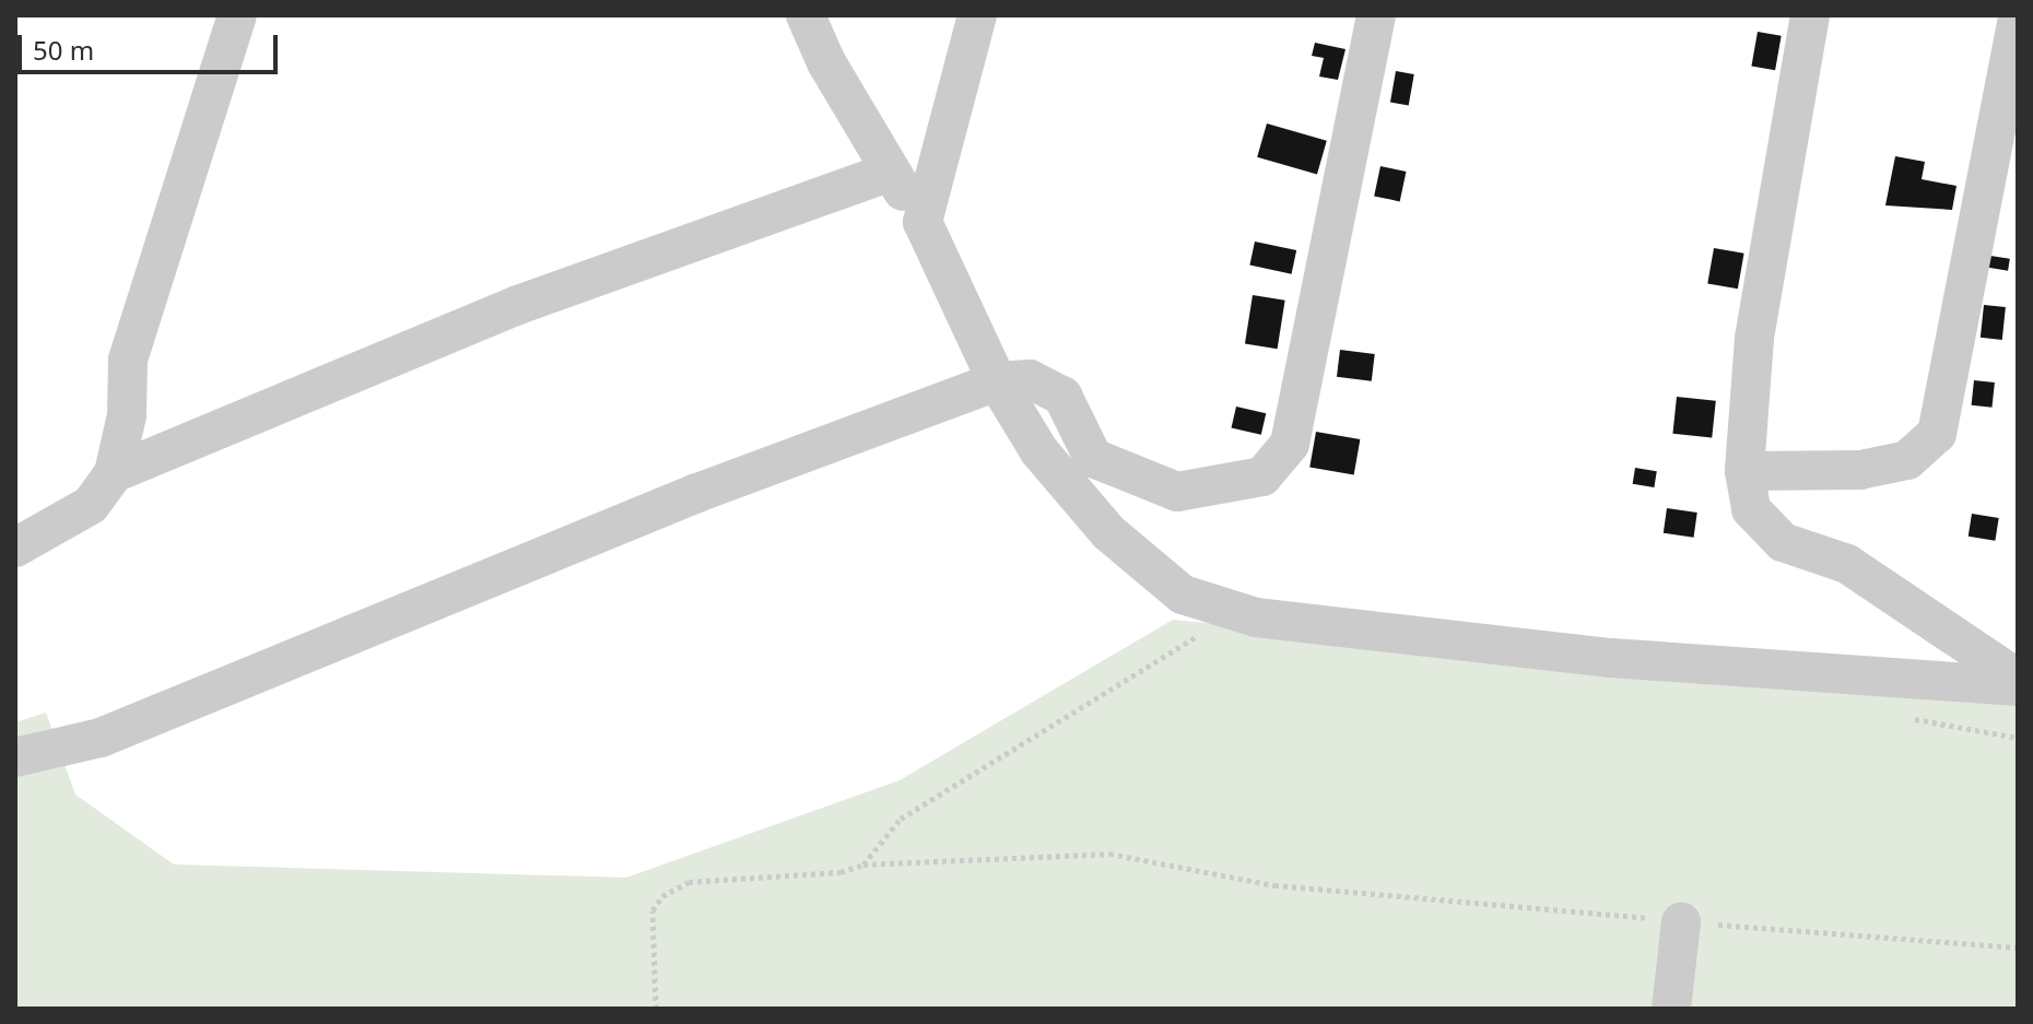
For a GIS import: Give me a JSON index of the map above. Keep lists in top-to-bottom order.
{
  "scale_bar": "50 m"
}
